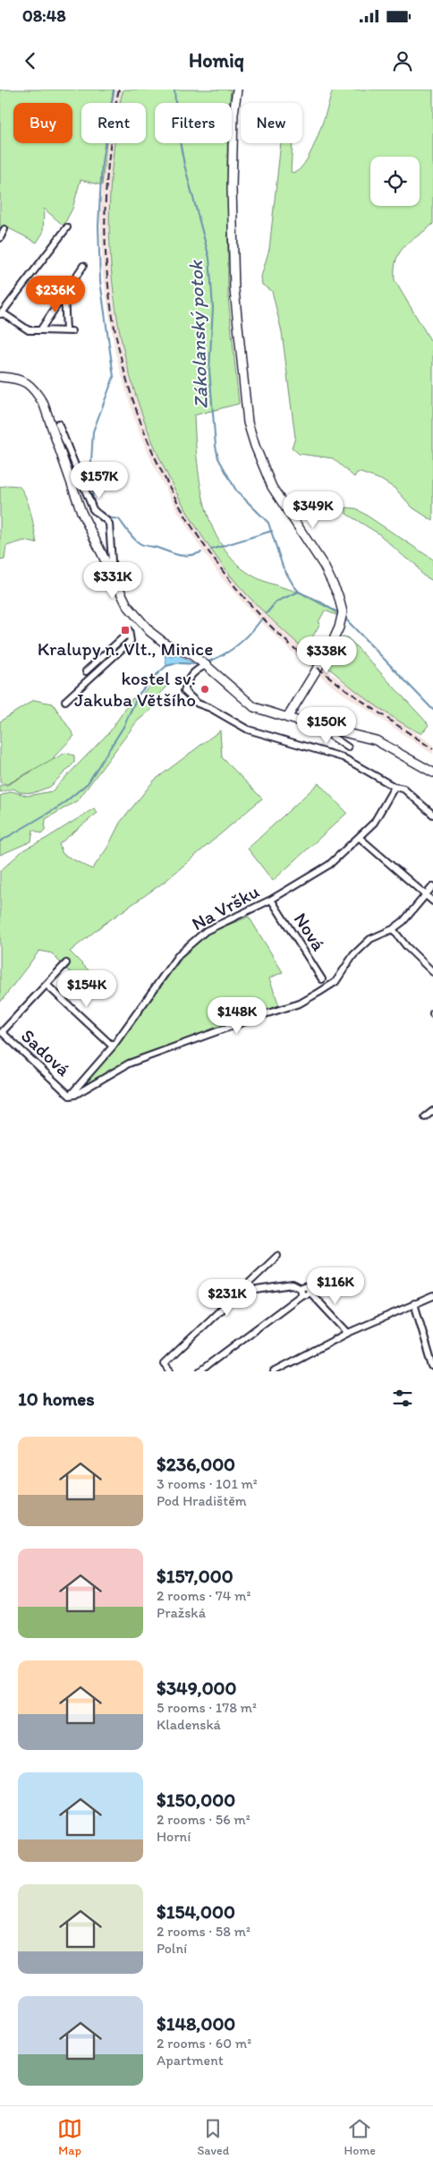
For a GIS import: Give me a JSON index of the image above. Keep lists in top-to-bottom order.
{
  "streets": {
    "street": ["Na Vršku", "Nová", "Sadová"]
  },
  "crossings": [
    ["Na Vršku", "Nová"],
    ["Na Vršku", "Sadová"]
  ],
  "water": ["Zákolanský potok"],
  "places": {
    "transit": ["Kralupy n. Vlt., Minice"],
    "other": ["kostel sv. Jakuba Většího"]
  },
  "page": {
    "status": "08:48",
    "header": "Homiq",
    "chip": [
      "Buy",
      "Rent",
      "Filters",
      "New"
    ],
    "price": [
      "$236K",
      "$157K",
      "$349K",
      "$331K",
      "$338K",
      "$150K",
      "$154K",
      "$148K",
      "$116K",
      "$231K"
    ],
    "heading": "10 homes",
    "list": [
      {
        "name": "$236,000",
        "note": "3 rooms · 101 m² · Pod Hradištěm"
      },
      {
        "name": "$157,000",
        "note": "2 rooms · 74 m² · Pražská"
      },
      {
        "name": "$349,000",
        "note": "5 rooms · 178 m² · Kladenská"
      },
      {
        "name": "$150,000",
        "note": "2 rooms · 56 m² · Horní"
      },
      {
        "name": "$154,000",
        "note": "2 rooms · 58 m² · Polní"
      },
      {
        "name": "$148,000",
        "note": "2 rooms · 60 m² · Apartment"
      }
    ],
    "tabs": ["Map", "Saved", "Home"]
  }
}
